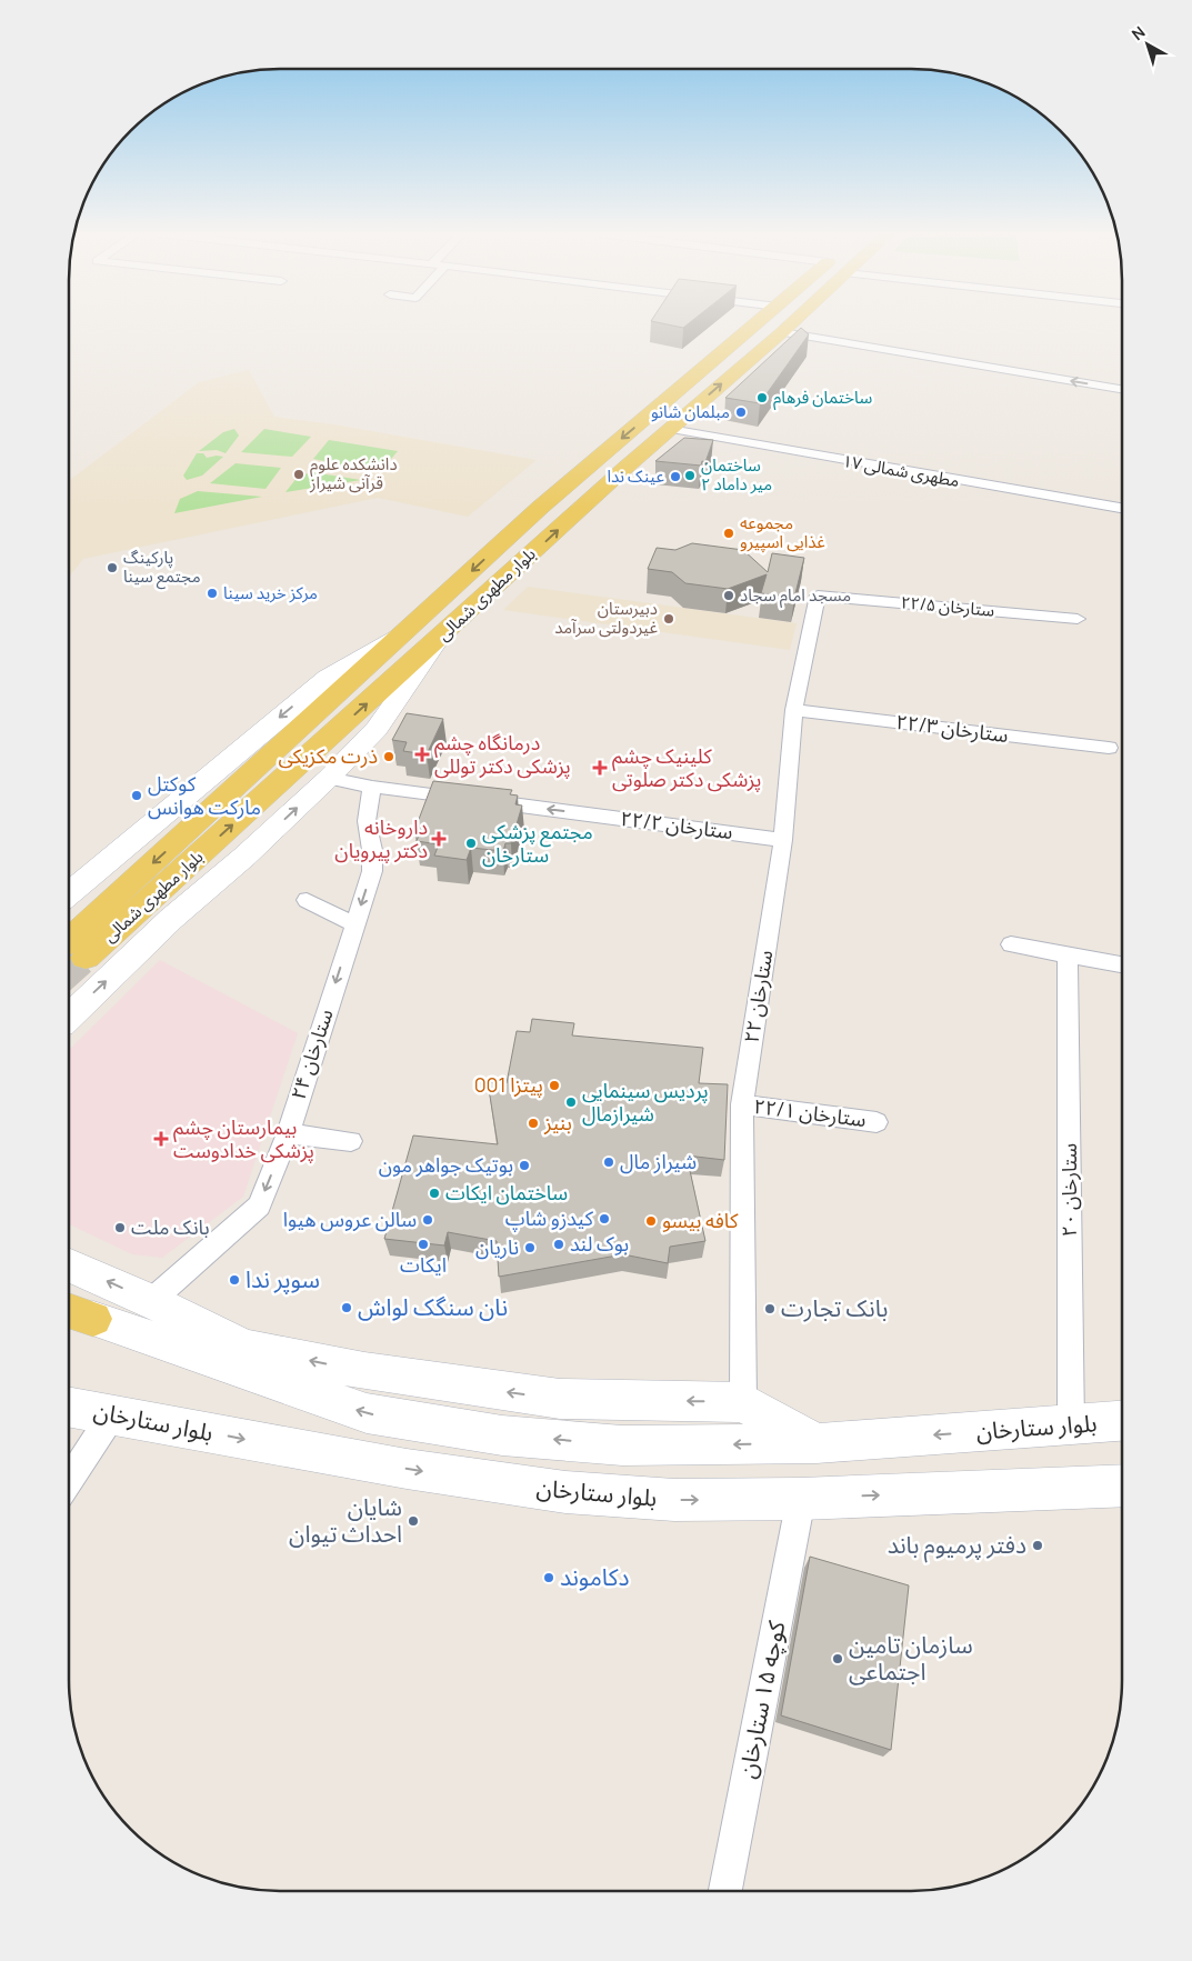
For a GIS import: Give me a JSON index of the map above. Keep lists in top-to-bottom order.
{
  "streets": {
    "main road": ["بلوار مطهرى شمالى", "بلوار ستارخان"],
    "street": [
      "۱۷ مطهری شمالی",
      "۲۲/۵ ستارخان",
      "۲۲/۳ ستارخان",
      "۲۲/۲ ستارخان",
      "۲۲ ستارخان",
      "۲۴ ستارخان",
      "۲۲/۱ ستارخان",
      "۲۰ ستارخان",
      "کوچه ۱۵ ستارخان"
    ]
  },
  "crossings": [
    ["۱۷ مطهری شمالی", "بلوار مطهرى شمالى"],
    ["۲۲/۵ ستارخان", "۲۲ ستارخان"],
    ["۲۲/۳ ستارخان", "۲۲ ستارخان"],
    ["۲۲/۲ ستارخان", "۲۲ ستارخان"],
    ["۲۲/۲ ستارخان", "۲۴ ستارخان"],
    ["۲۲ ستارخان", "۲۲/۱ ستارخان"],
    ["۲۰ ستارخان", "بلوار ستارخان"],
    ["بلوار ستارخان", "کوچه ۱۵ ستارخان"]
  ],
  "one_way": ["۲۲/۲ ستارخان", "۲۴ ستارخان"],
  "places": {
    "other": [
      "ساختمان فرهام",
      "مبلمان شانو",
      "دانشکده علوم قرآنی شیراز",
      "ساختمان میر داماد ۲",
      "عینک ندا",
      "مجموعه غذایی اسپیرو",
      "پارکینگ مجتمع سینا",
      "مرکز خرید سینا",
      "مسجد امام سجاد",
      "دبیرستان غیردولتی سرآمد",
      "ذرت مکزیکی",
      "کوکتل مارکت هوانس",
      "مجتمع پزشکی ستارخان",
      "پیتزا 001",
      "پردیس سینمایی شیرازمال",
      "بنیز",
      "شیراز مال",
      "بوتیک جواهر مون",
      "ساختمان ایکات",
      "کیدزو شاپ",
      "سالن عروس هیوا",
      "کافه بیسو",
      "بانک ملت",
      "ايكات",
      "بوک لند",
      "ناریان",
      "سوپر ندا",
      "نان سنگک لواش",
      "بانک تجارت",
      "شایان احداث تیوان",
      "دفتر پرمیوم باند",
      "دکاموند",
      "سازمان تامین اجتماعی"
    ],
    "health": [
      "درمانگاه چشم پزشكی دكتر توللی",
      "کلینیک چشم پزشکی دکتر صلوتی",
      "داروخانه دکتر پیرویان",
      "بیمارستان چشم پزشکی خدادوست"
    ]
  },
  "north": "top left"
}
